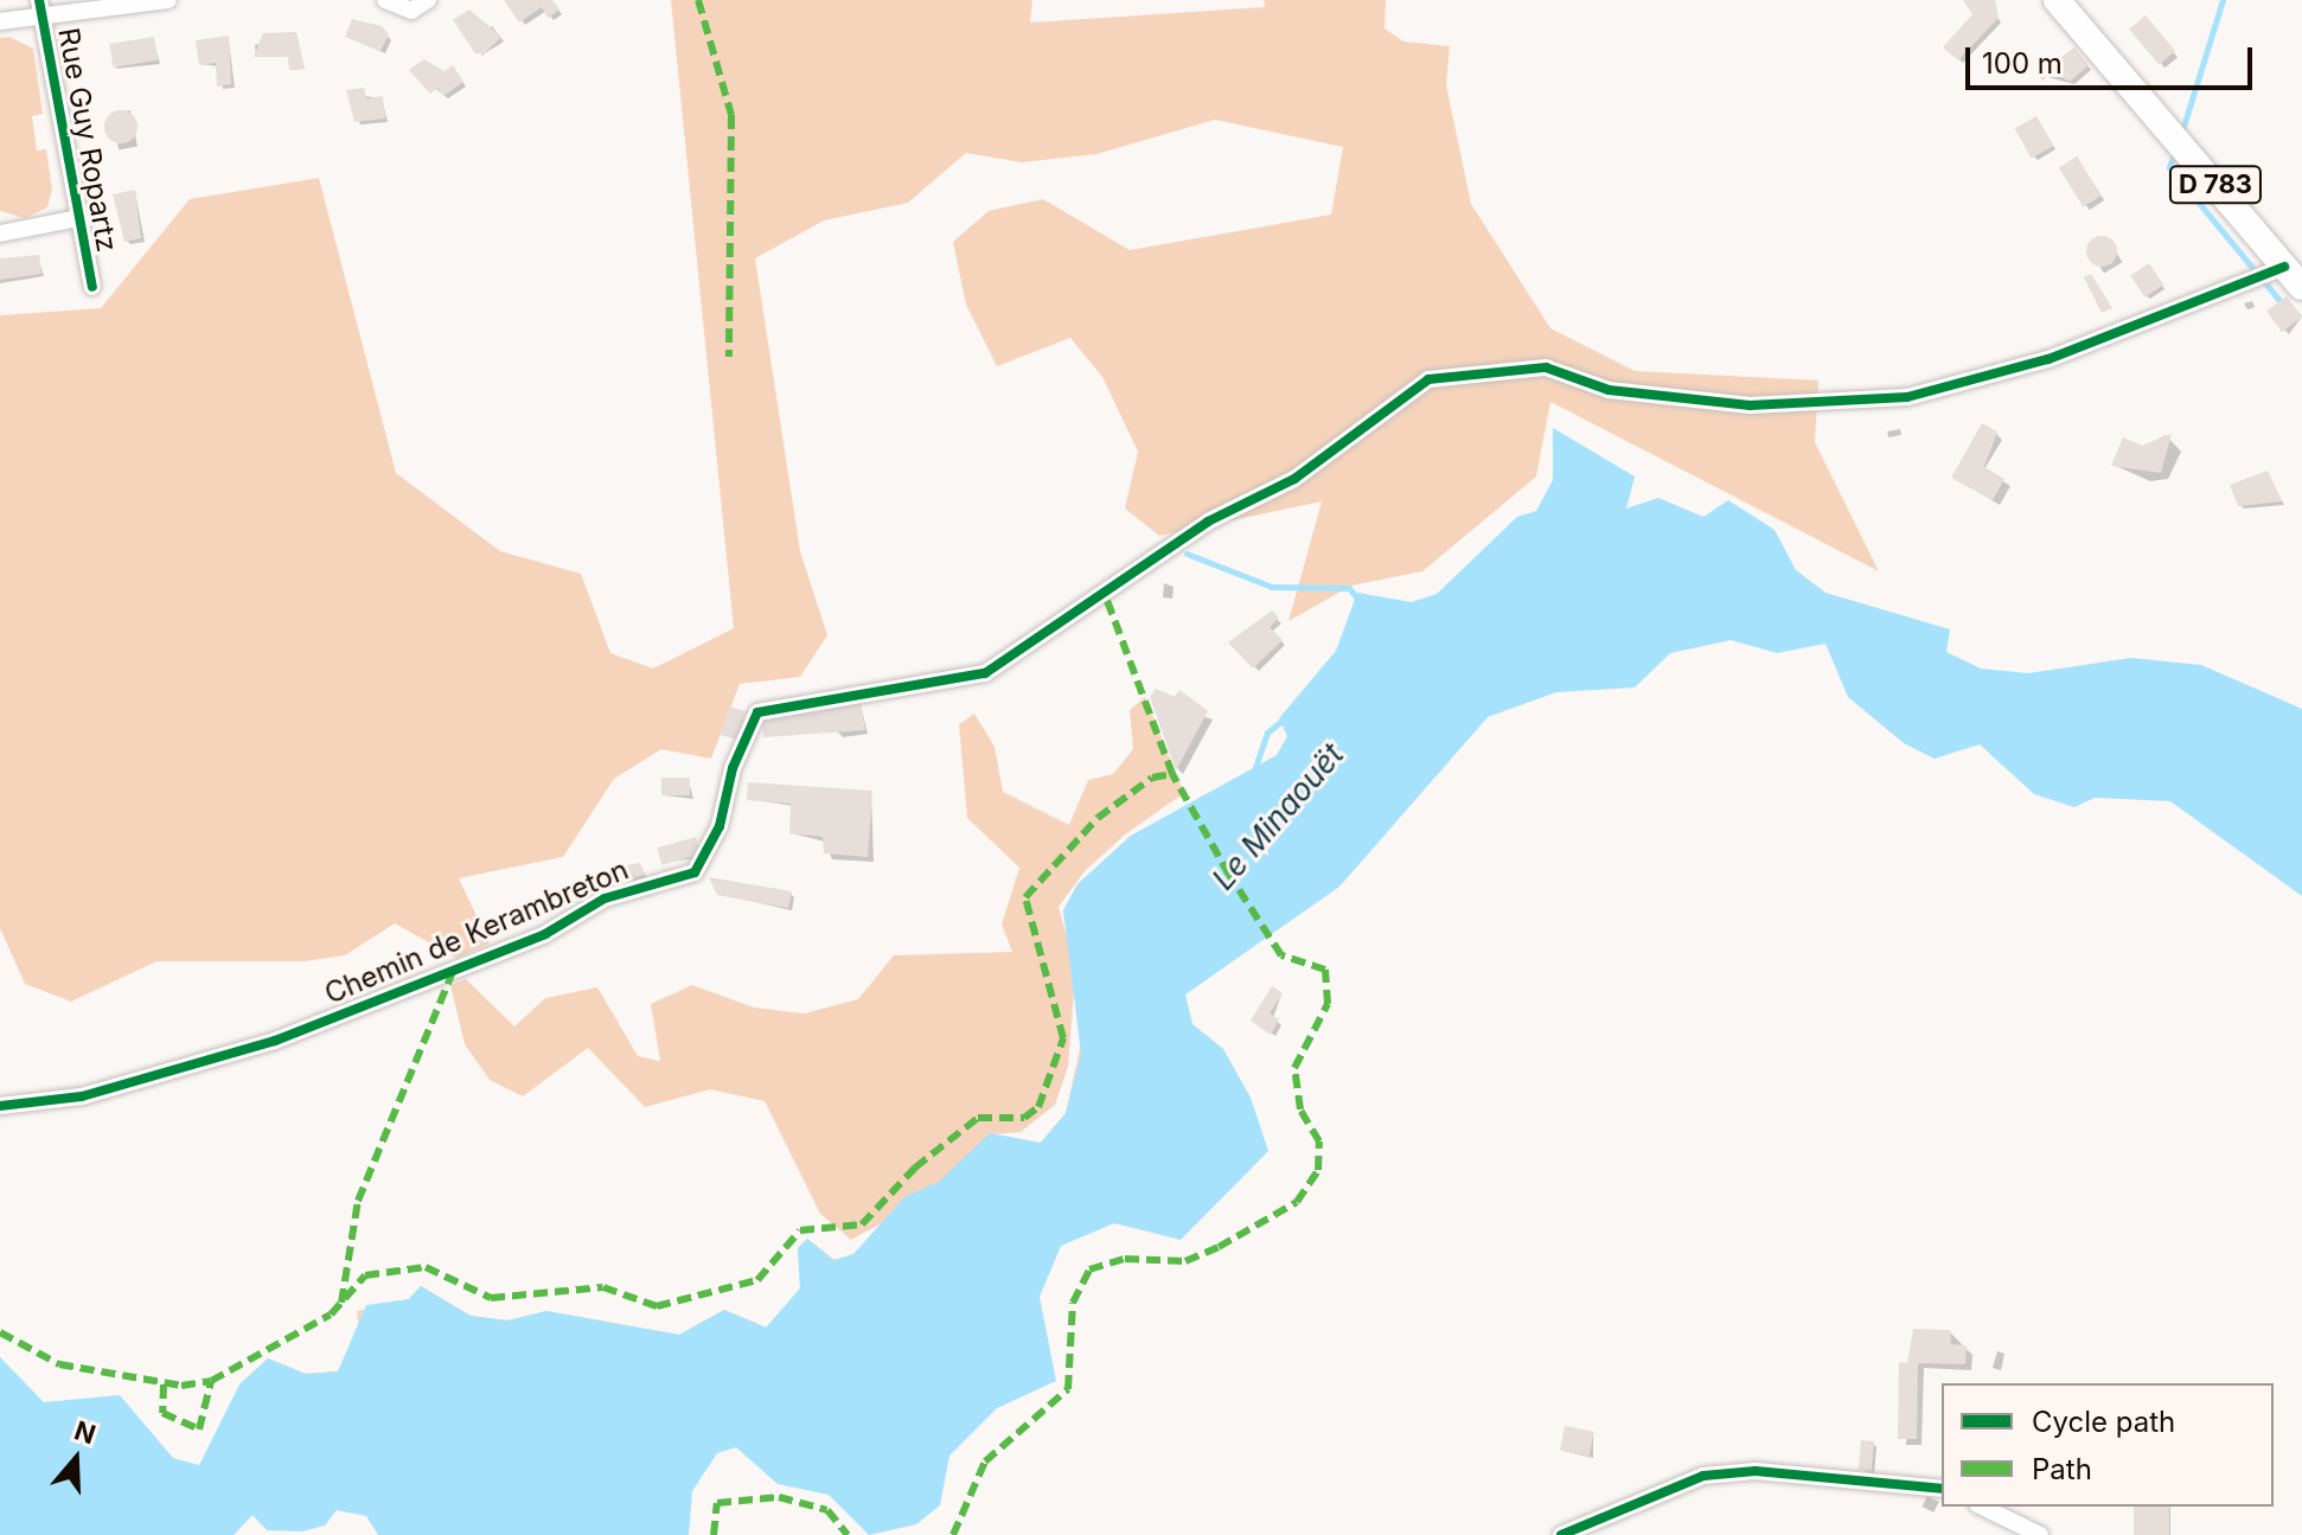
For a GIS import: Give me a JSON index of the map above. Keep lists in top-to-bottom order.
{
  "streets": {
    "main road": ["D 783"],
    "street": ["Rue Guy Ropartz", "Chemin de Kerambreton"]
  },
  "crossings": [
    ["D 783", "Chemin de Kerambreton"]
  ],
  "water": ["Le Minaouët"],
  "legend": ["Cycle path", "Path"],
  "scale_bar": "100 m",
  "north": "top"
}
